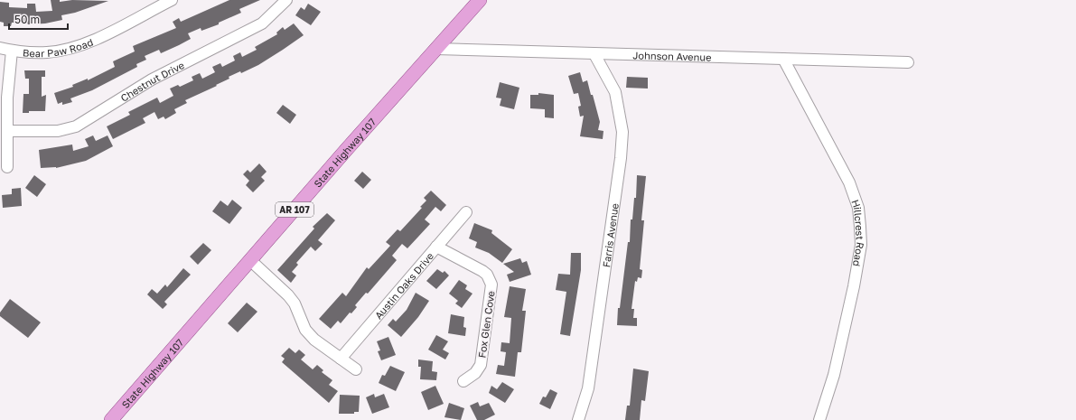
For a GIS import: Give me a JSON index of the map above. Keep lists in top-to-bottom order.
{
  "streets": {
    "main road": ["State Highway 107", "AR 107"],
    "street": [
      "Bear Paw Road",
      "Johnson Avenue",
      "Chestnut Drive",
      "Hillcrest Road",
      "Farris Avenue",
      "Austin Oaks Drive",
      "Fox Glen Cove"
    ]
  },
  "crossings": [
    ["Johnson Avenue", "State Highway 107"],
    ["Johnson Avenue", "Hillcrest Road"],
    ["Johnson Avenue", "Farris Avenue"],
    ["Austin Oaks Drive", "Fox Glen Cove"]
  ],
  "scale_bar": "50 m"
}
